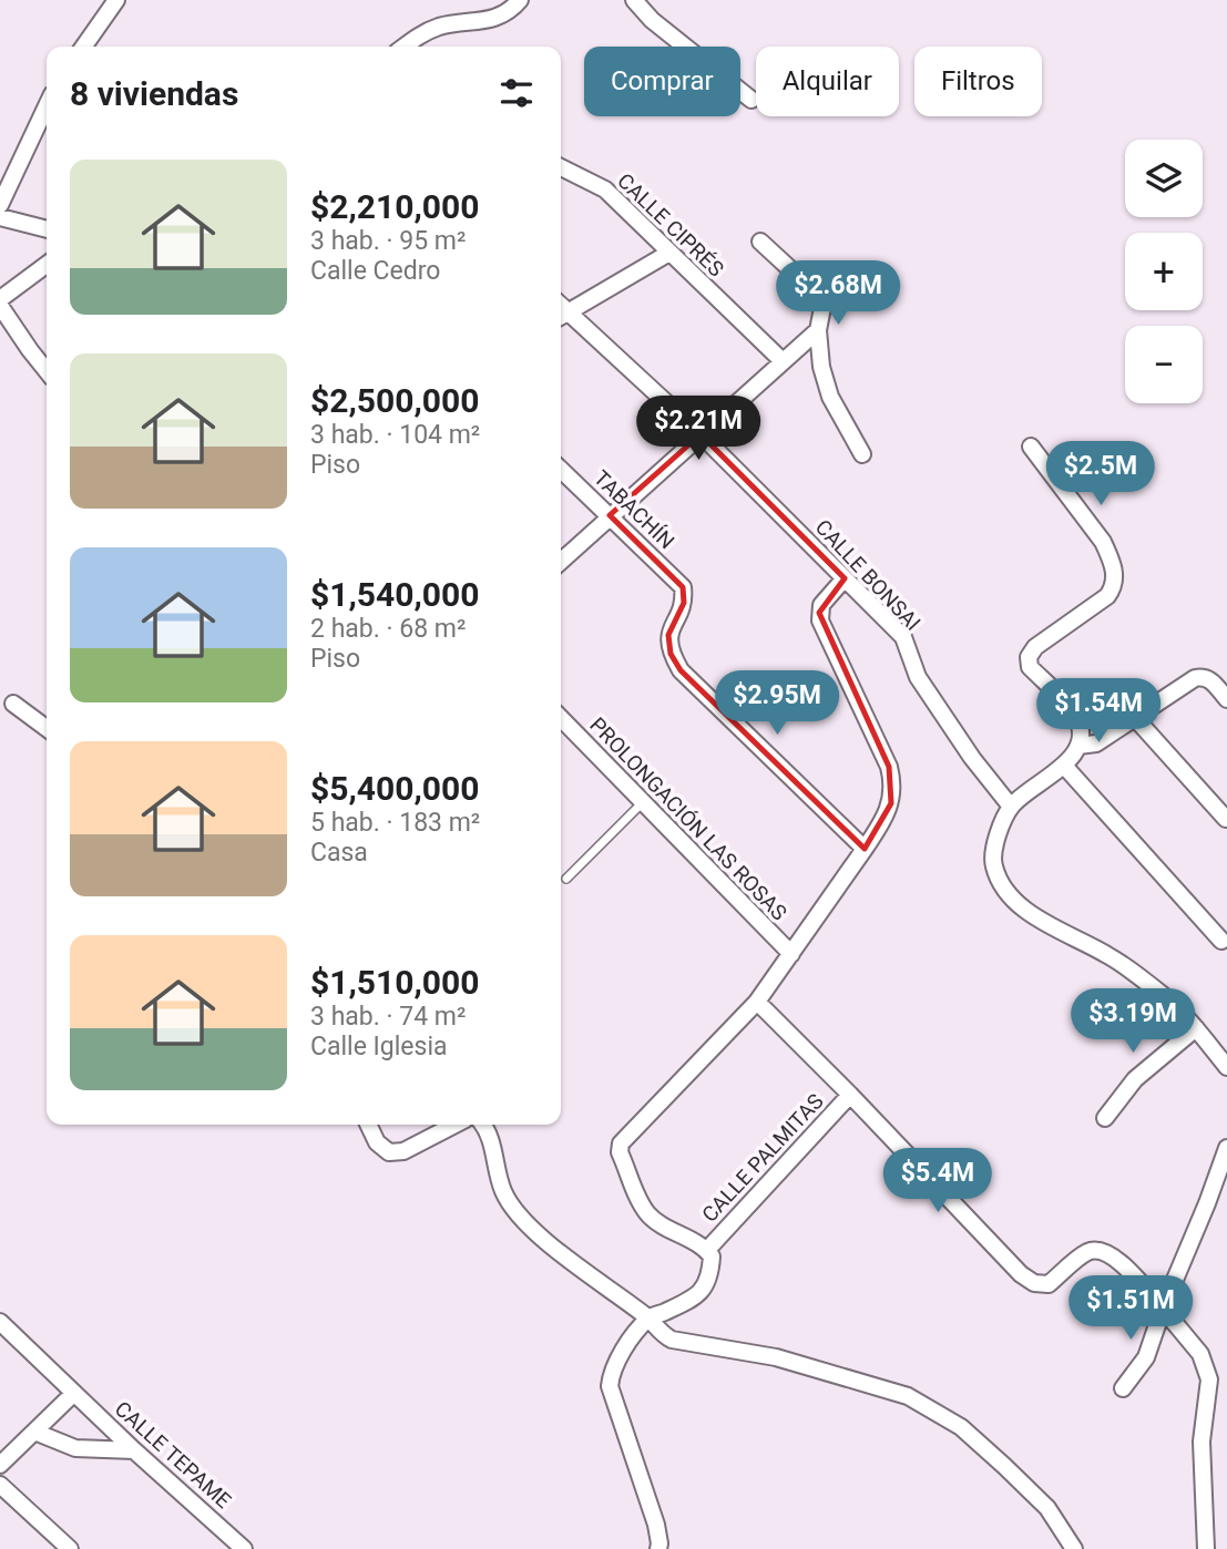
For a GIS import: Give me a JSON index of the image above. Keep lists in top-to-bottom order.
{
  "streets": {
    "street": [
      "CALLE CIPRÉS",
      "TABACHÍN",
      "CALLE BONSAI",
      "PROLONGACIÓN LAS ROSAS",
      "CALLE PALMITAS",
      "CALLE TEPAME"
    ]
  },
  "page": {
    "chip": ["Comprar", "Alquilar", "Filtros"],
    "heading": "8 viviendas",
    "map_buttons": ["+", "−"],
    "list": [
      {
        "name": "$2,210,000",
        "note": "3 hab. · 95 m² · Calle Cedro"
      },
      {
        "name": "$2,500,000",
        "note": "3 hab. · 104 m² · Piso"
      },
      {
        "name": "$1,540,000",
        "note": "2 hab. · 68 m² · Piso"
      },
      {
        "name": "$5,400,000",
        "note": "5 hab. · 183 m² · Casa"
      },
      {
        "name": "$1,510,000",
        "note": "3 hab. · 74 m² · Calle Iglesia"
      }
    ],
    "price": [
      "$2.68M",
      "$2.21M",
      "$2.5M",
      "$2.95M",
      "$1.54M",
      "$3.19M",
      "$5.4M",
      "$1.51M"
    ]
  }
}
